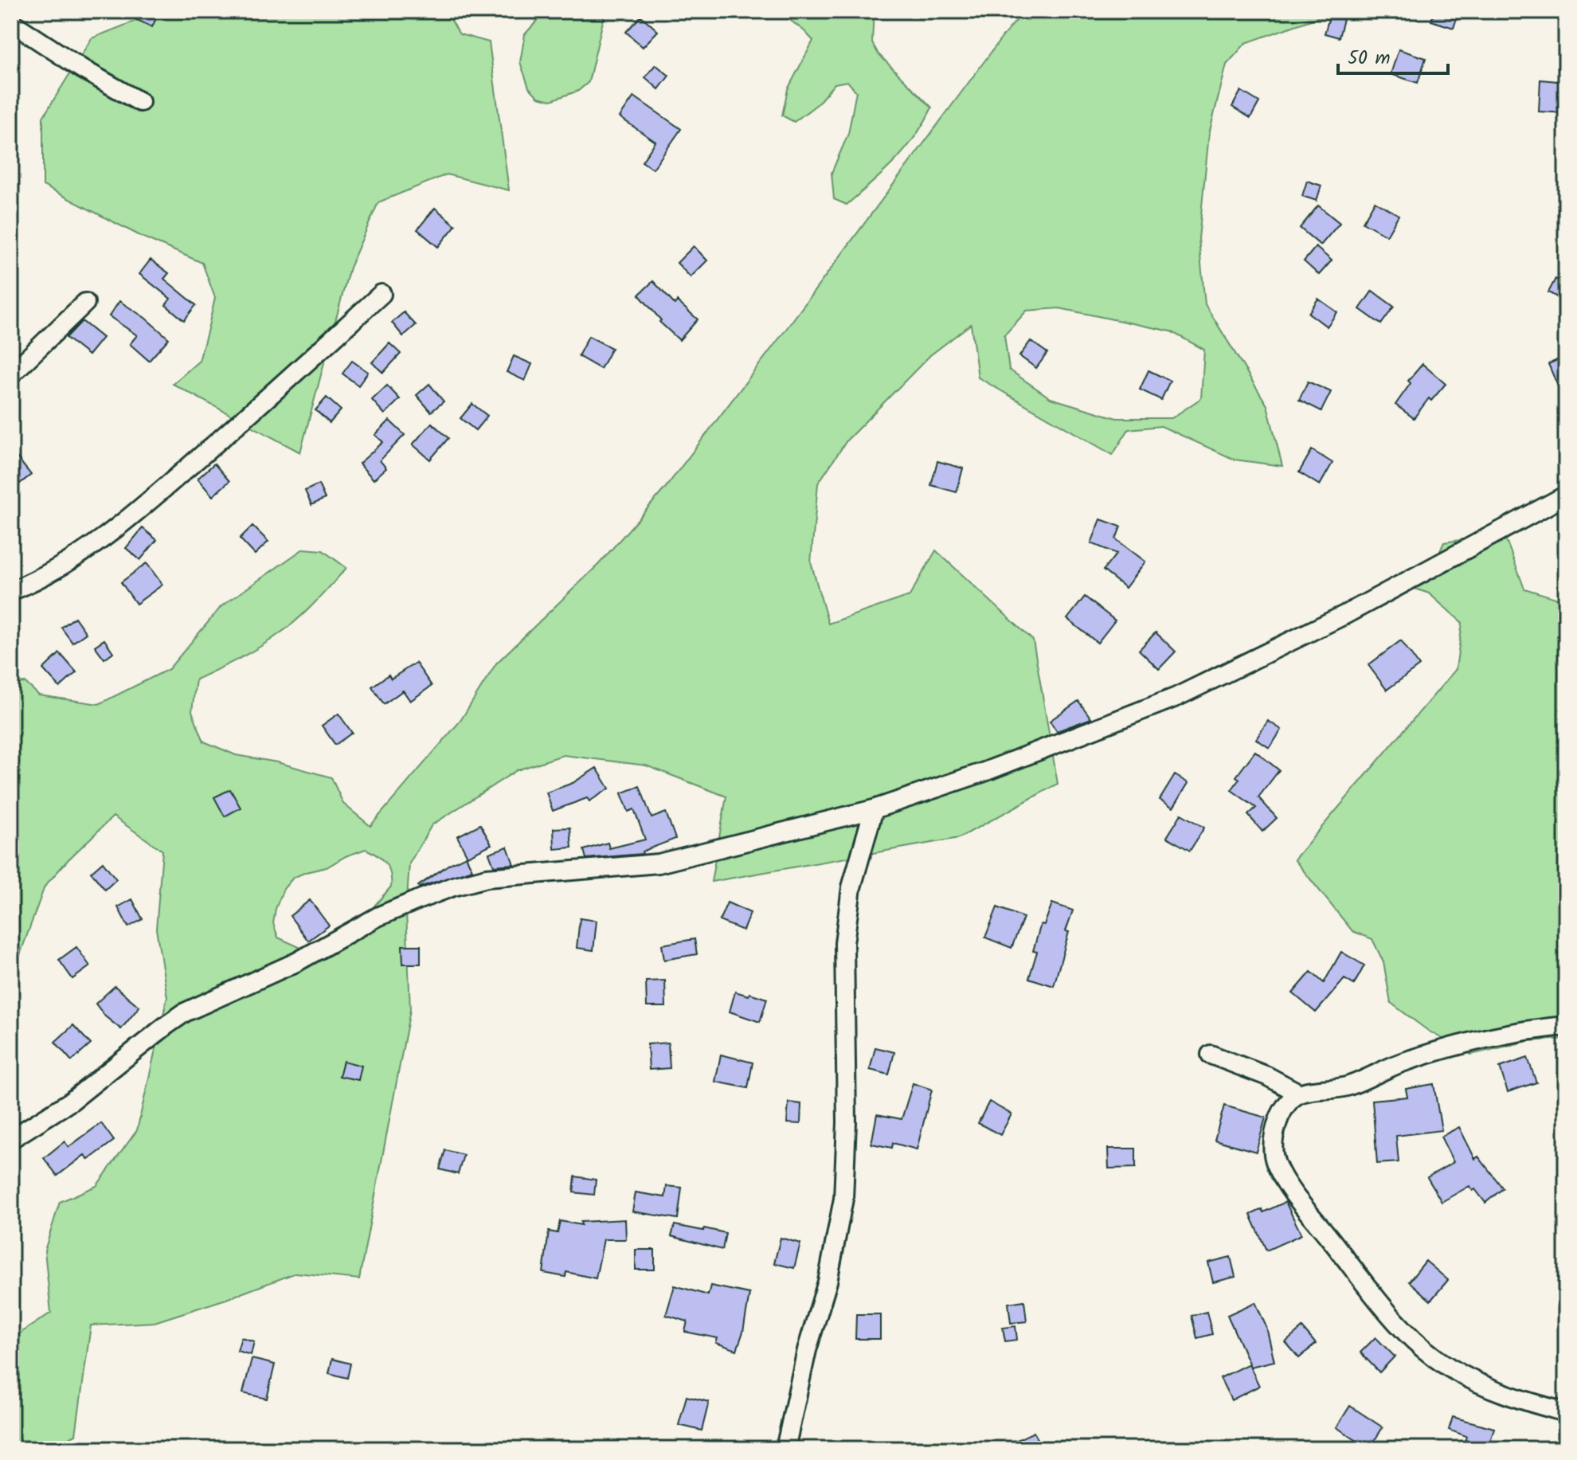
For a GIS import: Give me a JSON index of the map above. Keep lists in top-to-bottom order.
{
  "scale_bar": "50 m"
}
